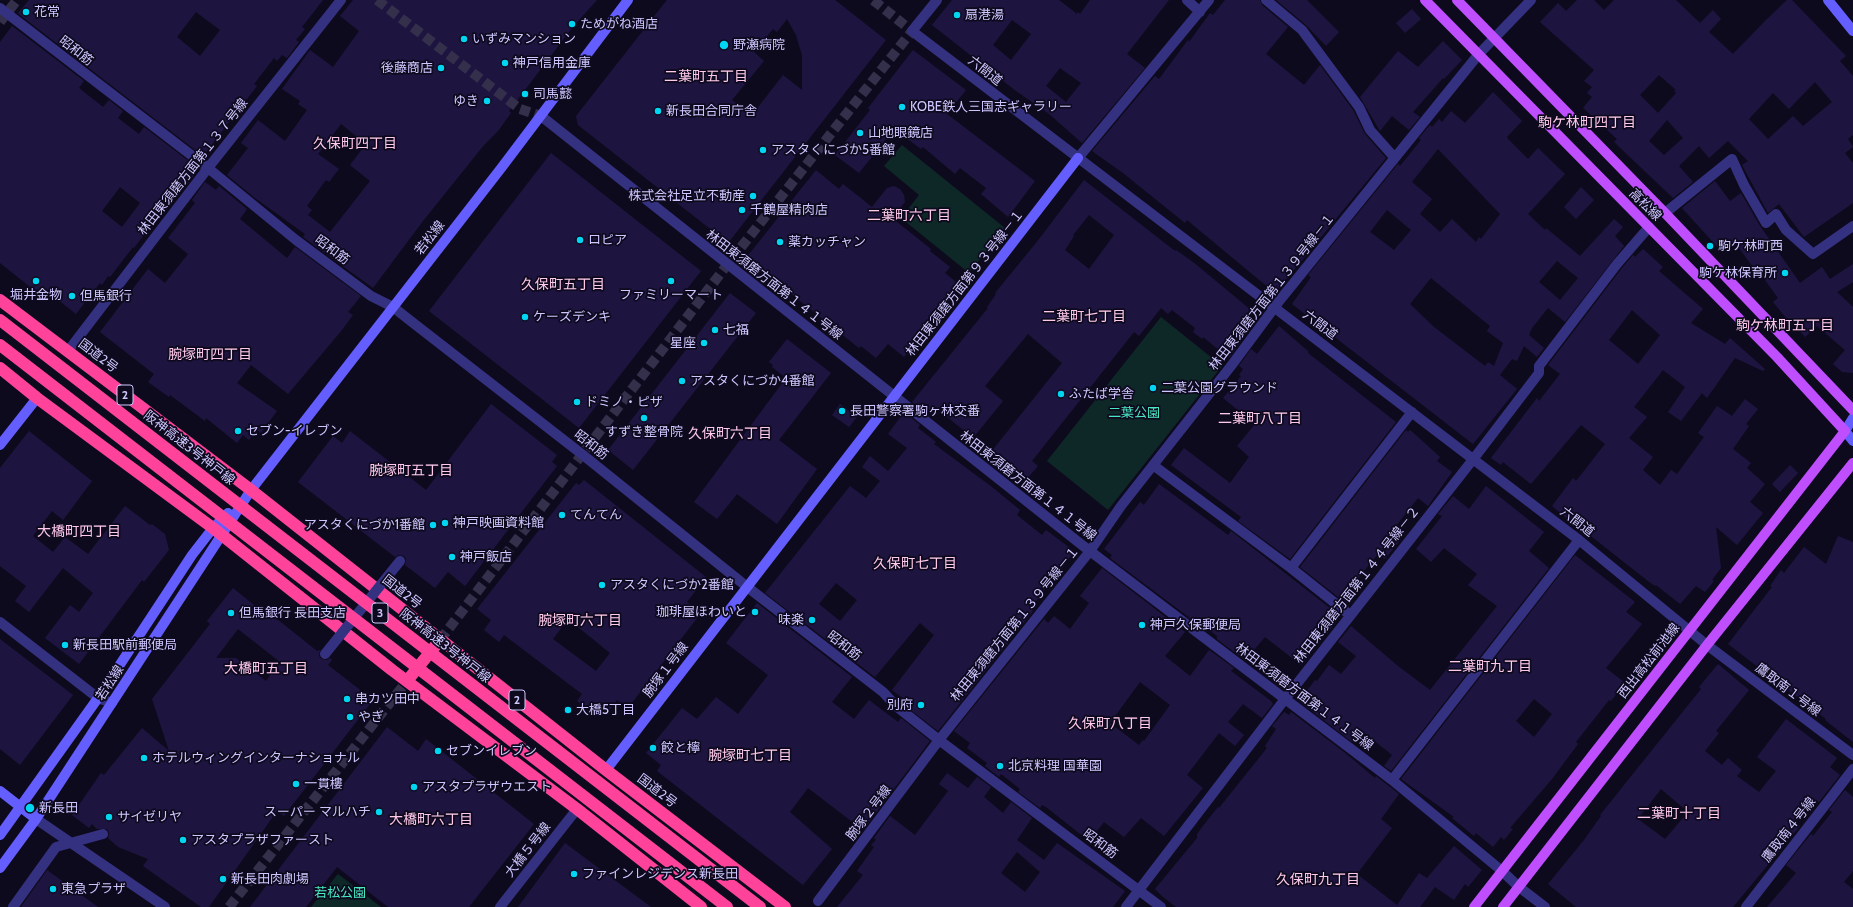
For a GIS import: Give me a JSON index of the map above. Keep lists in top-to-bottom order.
{
  "streets": {
    "highway": [
      "国道2号",
      "2",
      "阪神高速3号神戸線",
      "3"
    ],
    "main road": ["高松線", "西出高松前池線"],
    "street": [
      "昭和筋",
      "六間道",
      "林田東須磨方面第１３７号線",
      "若松線",
      "林田東須磨方面第９３号線－１",
      "林田東須磨方面第１４１号線",
      "林田東須磨方面第１３９号線－１",
      "林田東須磨方面第１４４号線－２",
      "腕塚１号線",
      "鷹取南１号線",
      "腕塚２号線",
      "鷹取南４号線",
      "大橋５号線"
    ]
  },
  "crossings": [
    ["昭和筋", "林田東須磨方面第１３７号線"],
    ["昭和筋", "若松線"],
    ["昭和筋", "林田東須磨方面第９３号線－１"],
    ["昭和筋", "林田東須磨方面第１３９号線－１"],
    ["昭和筋", "林田東須磨方面第１４４号線－２"],
    ["昭和筋", "腕塚１号線"],
    ["昭和筋", "腕塚２号線"],
    ["六間道", "林田東須磨方面第９３号線－１"],
    ["六間道", "林田東須磨方面第１３９号線－１"],
    ["六間道", "林田東須磨方面第１４４号線－２"],
    ["六間道", "西出高松前池線"],
    ["六間道", "鷹取南１号線"],
    ["林田東須磨方面第１３７号線", "国道2号"],
    ["高松線", "林田東須磨方面第１３９号線－１"],
    ["高松線", "林田東須磨方面第１４４号線－２"],
    ["高松線", "西出高松前池線"],
    ["若松線", "林田東須磨方面第１４１号線"],
    ["若松線", "国道2号"],
    ["林田東須磨方面第９３号線－１", "林田東須磨方面第１４１号線"],
    ["林田東須磨方面第９３号線－１", "腕塚１号線"],
    ["林田東須磨方面第１４１号線", "林田東須磨方面第１３９号線－１"],
    ["林田東須磨方面第１４１号線", "林田東須磨方面第１４４号線－２"],
    ["林田東須磨方面第１４１号線", "西出高松前池線"],
    ["林田東須磨方面第１３９号線－１", "腕塚２号線"],
    ["国道2号", "腕塚１号線"]
  ],
  "districts": [
    "二葉町五丁目",
    "駒ケ林町四丁目",
    "久保町四丁目",
    "二葉町六丁目",
    "久保町五丁目",
    "二葉町七丁目",
    "駒ケ林町五丁目",
    "腕塚町四丁目",
    "二葉町八丁目",
    "久保町六丁目",
    "腕塚町五丁目",
    "大橋町四丁目",
    "久保町七丁目",
    "腕塚町六丁目",
    "二葉町九丁目",
    "大橋町五丁目",
    "久保町八丁目",
    "腕塚町七丁目",
    "二葉町十丁目",
    "大橋町六丁目",
    "久保町九丁目"
  ],
  "parks": ["二葉公園", "若松公園"],
  "places": [
    "花常",
    "扇港湯",
    "ためがね酒店",
    "いずみマンション",
    "野瀬病院",
    "神戸信用金庫",
    "後藤商店",
    "司馬懿",
    "ゆき",
    "KOBE鉄人三国志ギャラリー",
    "新長田合同庁舎",
    "山地眼鏡店",
    "アスタくにづか5番館",
    "株式会社足立不動産",
    "千鶴屋精肉店",
    "ロピア",
    "薬カッチャン",
    "駒ケ林町西",
    "駒ケ林保育所",
    "堀井金物",
    "ファミリーマート",
    "但馬銀行",
    "ケーズデンキ",
    "七福",
    "星座",
    "アスタくにづか4番館",
    "二葉公園グラウンド",
    "ふたば学舎",
    "ドミノ・ピザ",
    "長田警察署駒ヶ林交番",
    "すずき整骨院",
    "セブン-イレブン",
    "てんてん",
    "神戸映画資料館",
    "アスタくにづか1番館",
    "神戸飯店",
    "アスタくにづか2番館",
    "珈琲屋ほわいと",
    "但馬銀行 長田支店",
    "味楽",
    "神戸久保郵便局",
    "新長田駅前郵便局",
    "串カツ田中",
    "別府",
    "大橋5丁目",
    "やぎ",
    "餃と檸",
    "セブンイレブン",
    "ホテルウィングインターナショナル",
    "北京料理 国華園",
    "一貫樓",
    "アスタプラザウエスト",
    "新長田",
    "スーパー マルハチ",
    "サイゼリヤ",
    "アスタプラザファースト",
    "ファインレジデンス新長田",
    "新長田肉劇場",
    "東急プラザ"
  ]
}
